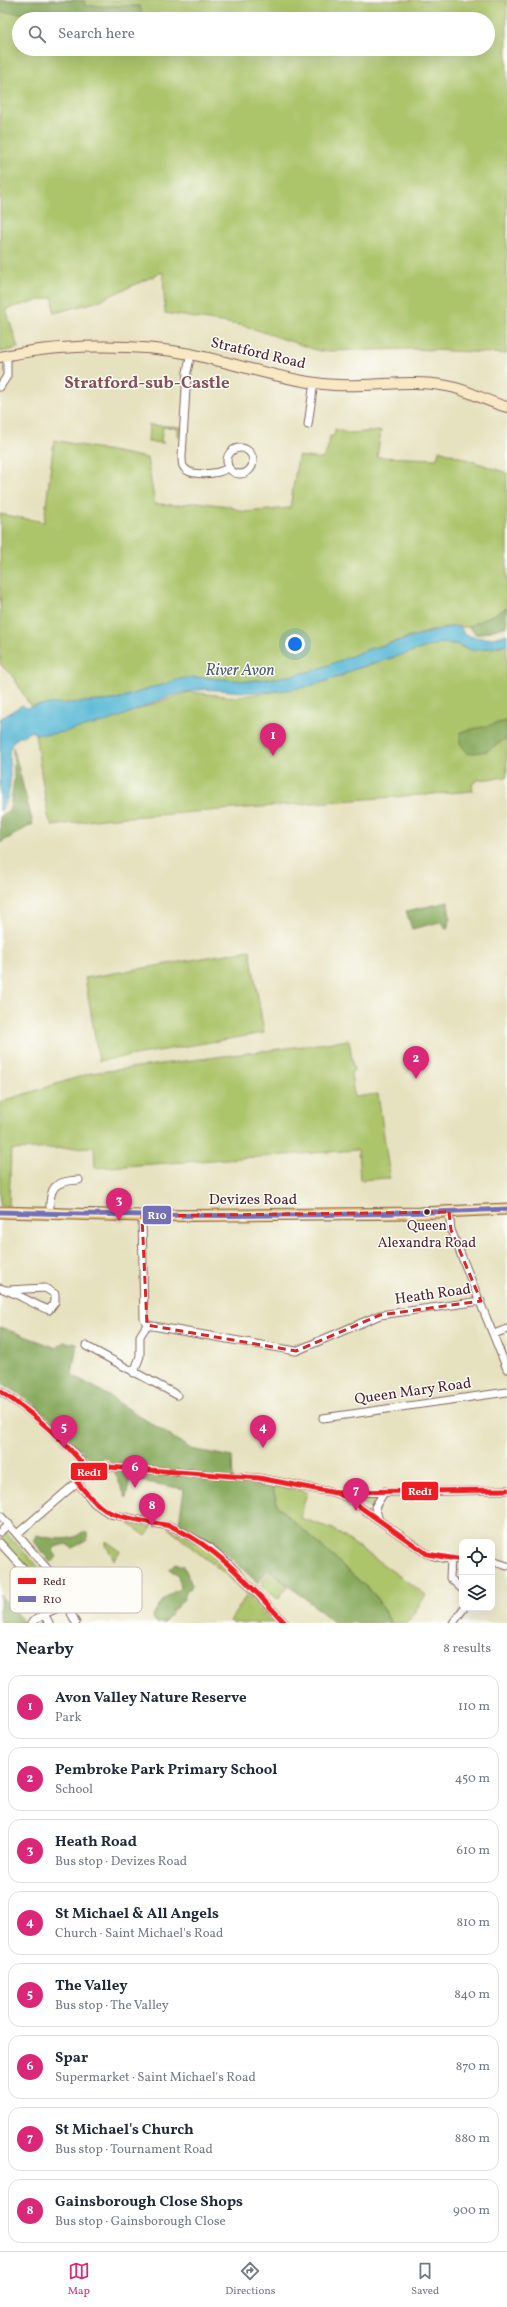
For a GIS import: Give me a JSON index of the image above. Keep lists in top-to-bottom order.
{
  "streets": {
    "main road": ["Devizes Road"],
    "street": ["Stratford Road", "Heath Road", "Queen Mary Road"]
  },
  "districts": ["Stratford-sub-Castle"],
  "water": ["River Avon"],
  "places": ["Queen Alexandra Road"],
  "lines": ["transit line R10", "transit line Red1"],
  "legend": ["Red1", "R10"],
  "page": {
    "search": "Search here",
    "pins": [
      "1",
      "2",
      "3",
      "4",
      "5",
      "6",
      "7",
      "8"
    ],
    "heading": ["Nearby", "8 results"],
    "list": [
      {
        "mark": "1",
        "name": "Avon Valley Nature Reserve",
        "note": "Park",
        "value": "110 m"
      },
      {
        "mark": "2",
        "name": "Pembroke Park Primary School",
        "note": "School",
        "value": "450 m"
      },
      {
        "mark": "3",
        "name": "Heath Road",
        "note": "Bus stop · Devizes Road",
        "value": "610 m"
      },
      {
        "mark": "4",
        "name": "St Michael & All Angels",
        "note": "Church · Saint Michael's Road",
        "value": "810 m"
      },
      {
        "mark": "5",
        "name": "The Valley",
        "note": "Bus stop · The Valley",
        "value": "840 m"
      },
      {
        "mark": "6",
        "name": "Spar",
        "note": "Supermarket · Saint Michael's Road",
        "value": "870 m"
      },
      {
        "mark": "7",
        "name": "St Michael's Church",
        "note": "Bus stop · Tournament Road",
        "value": "880 m"
      },
      {
        "mark": "8",
        "name": "Gainsborough Close Shops",
        "note": "Bus stop · Gainsborough Close",
        "value": "900 m"
      }
    ],
    "nav": ["Map", "Directions", "Saved"]
  }
}
